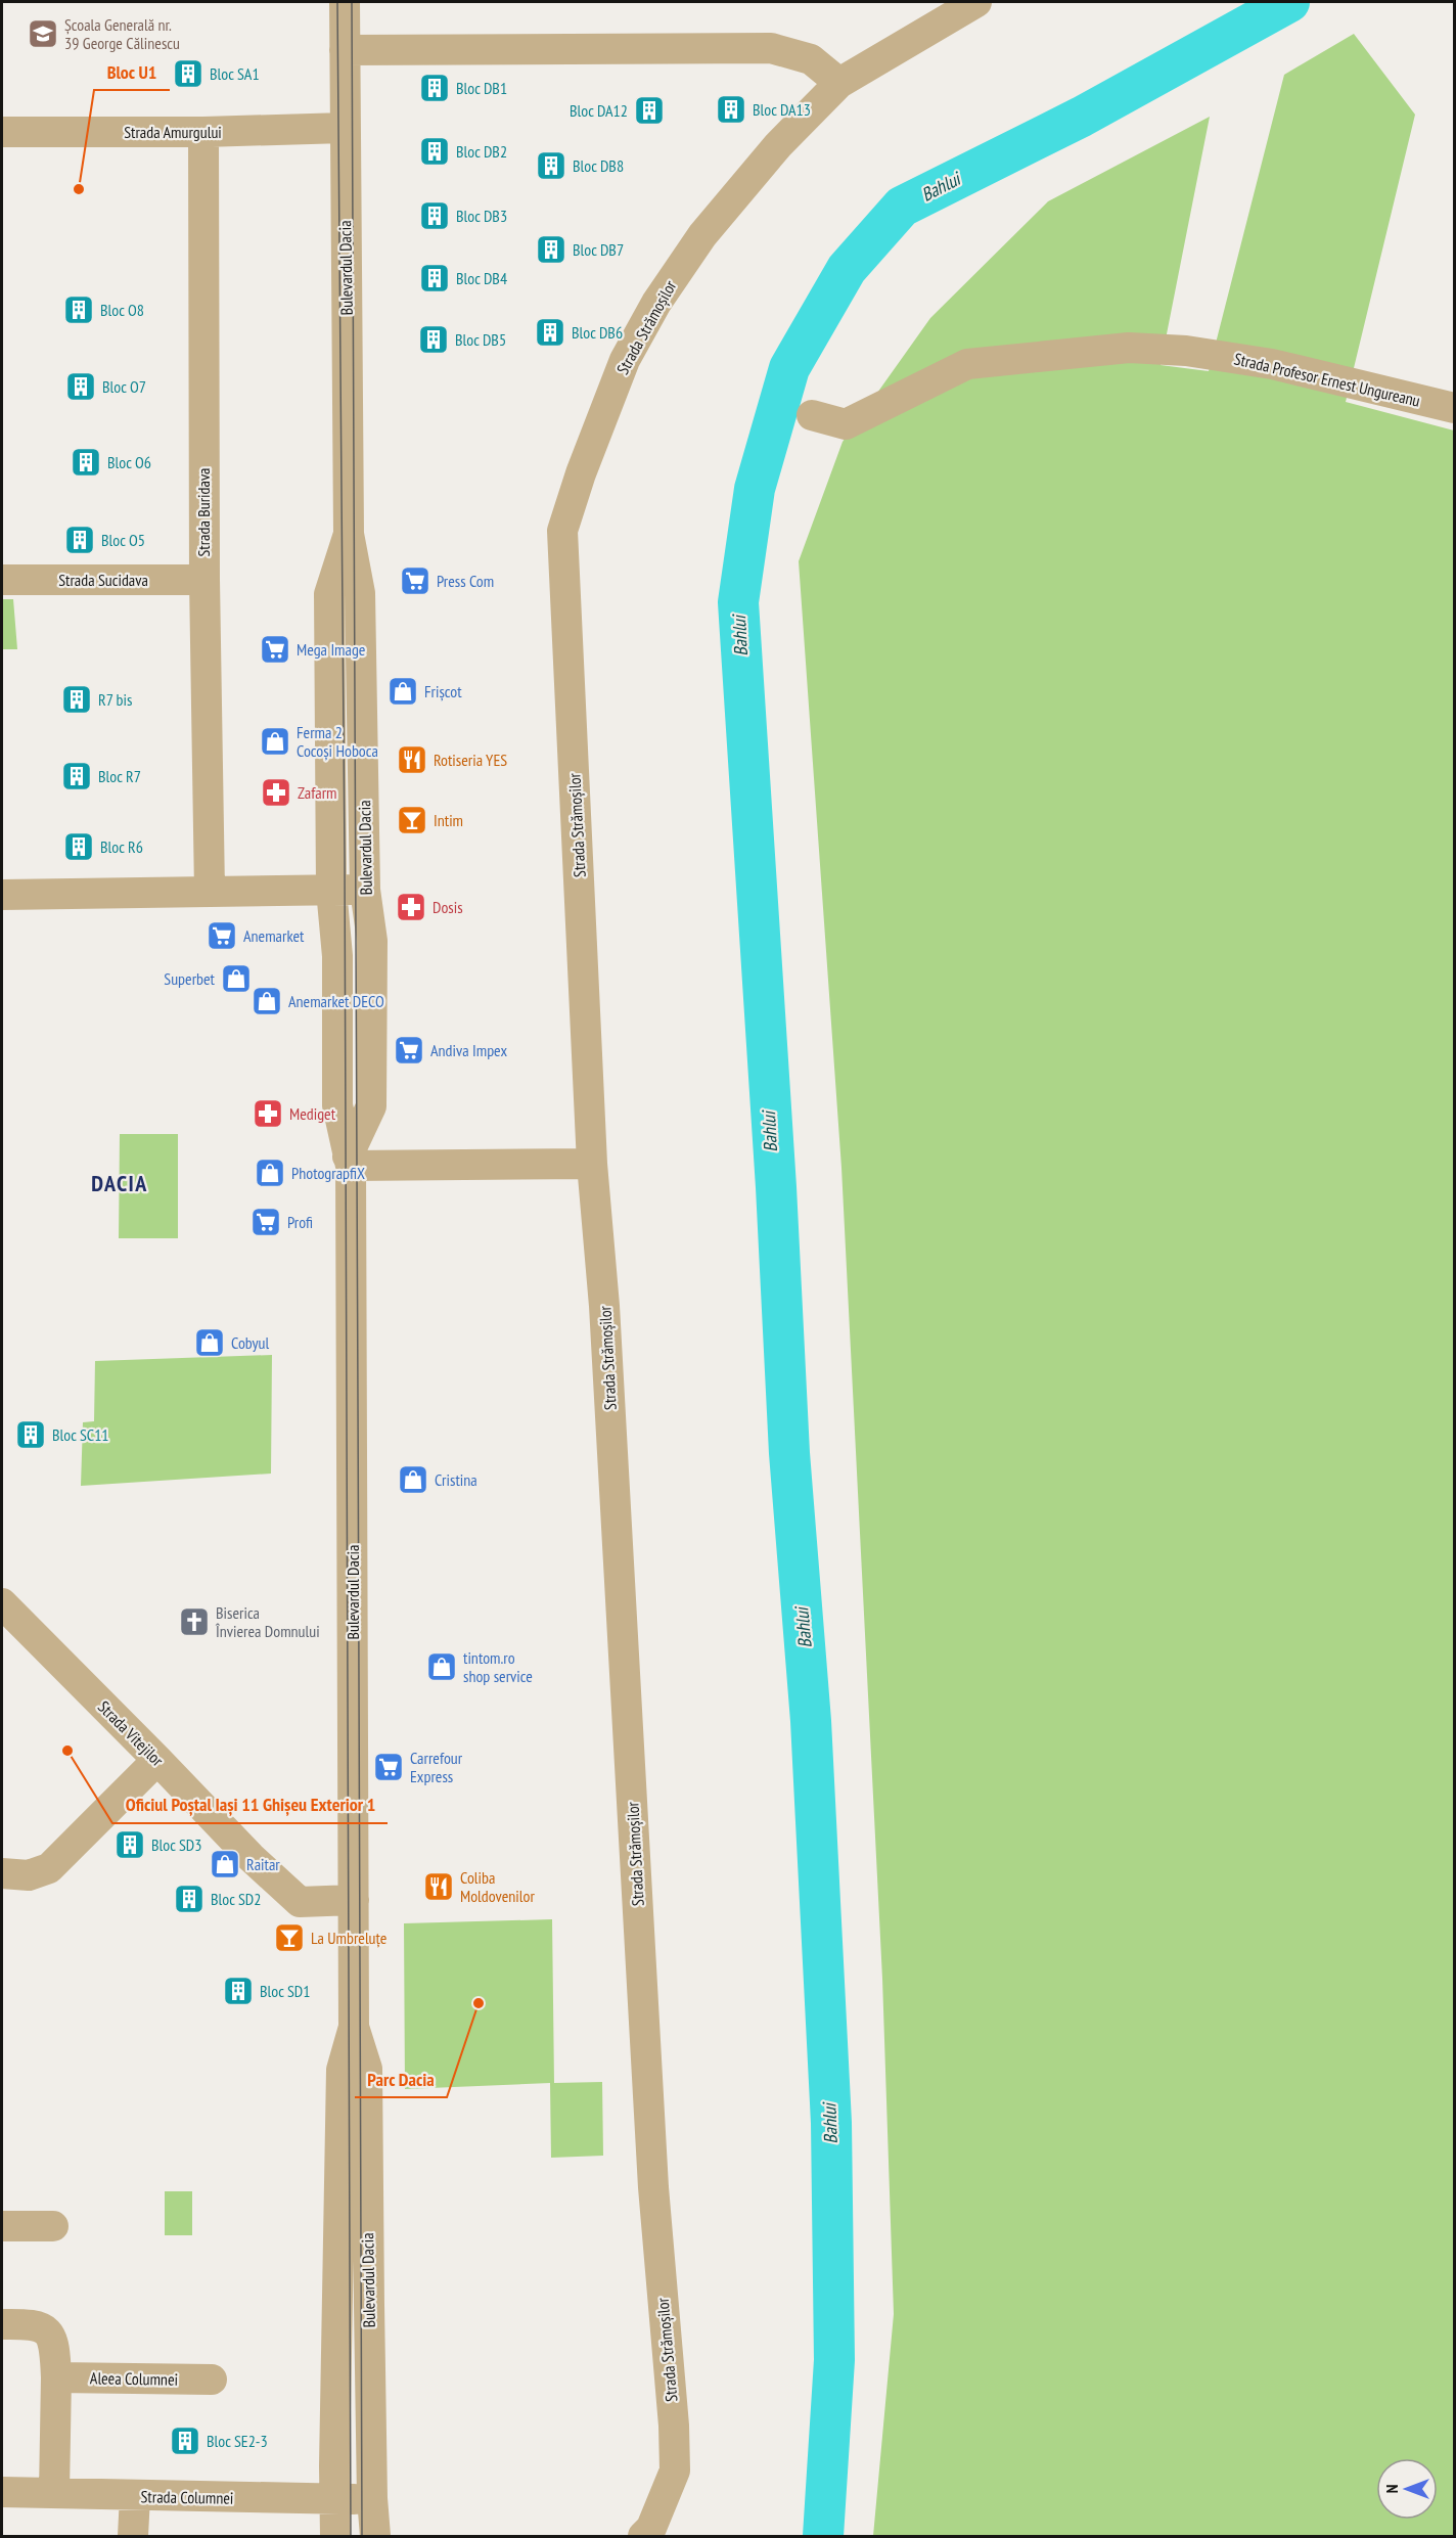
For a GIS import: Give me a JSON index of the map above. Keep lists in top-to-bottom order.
{
  "streets": {
    "street": [
      "Strada Amurgului",
      "Bulevardul Dacia",
      "Strada Strămoșilor",
      "Strada Profesor Ernest Ungureanu",
      "Strada Buridava",
      "Strada Sucidava",
      "Strada Vitejilor",
      "Aleea Columnei",
      "Strada Columnei"
    ]
  },
  "crossings": [
    ["Strada Amurgului", "Bulevardul Dacia"],
    ["Strada Amurgului", "Strada Buridava"],
    ["Bulevardul Dacia", "Strada Vitejilor"],
    ["Bulevardul Dacia", "Strada Columnei"],
    ["Strada Buridava", "Strada Sucidava"]
  ],
  "districts": ["DACIA"],
  "water": ["Bahlui"],
  "places": {
    "school or university": ["Școala Generală nr. 39 George Călinescu"],
    "building": [
      "Bloc SA1",
      "Bloc DB1",
      "Bloc DA13",
      "Bloc DA12",
      "Bloc DB2",
      "Bloc DB8",
      "Bloc DB3",
      "Bloc DB7",
      "Bloc DB4",
      "Bloc O8",
      "Bloc DB6",
      "Bloc DB5",
      "Bloc O7",
      "Bloc O6",
      "Bloc O5",
      "R7 bis",
      "Bloc R7",
      "Bloc R6",
      "Bloc SC11",
      "Bloc SD3",
      "Bloc SD2",
      "Bloc SD1",
      "Bloc SE2-3"
    ],
    "other": ["Bloc U1", "Oficiul Poștal Iași 11 Ghișeu Exterior 1", "Parc Dacia"],
    "supermarket": [
      "Press Com",
      "Mega Image",
      "Anemarket",
      "Andiva Impex",
      "Profi",
      "Carrefour Express"
    ],
    "shop": [
      "Frișcot",
      "Ferma 2 Cocoși Hoboca",
      "Superbet",
      "Anemarket DECO",
      "PhotograpfiX",
      "Cobyul",
      "Cristina",
      "tintom.ro shop service",
      "Raitar"
    ],
    "restaurant": ["Rotiseria YES", "Coliba Moldovenilor"],
    "pharmacy": ["Zafarm", "Dosis", "Mediget"],
    "bar": ["Intim", "La Umbreluțe"],
    "church": ["Biserica Învierea Domnului"]
  },
  "north": "left"
}
